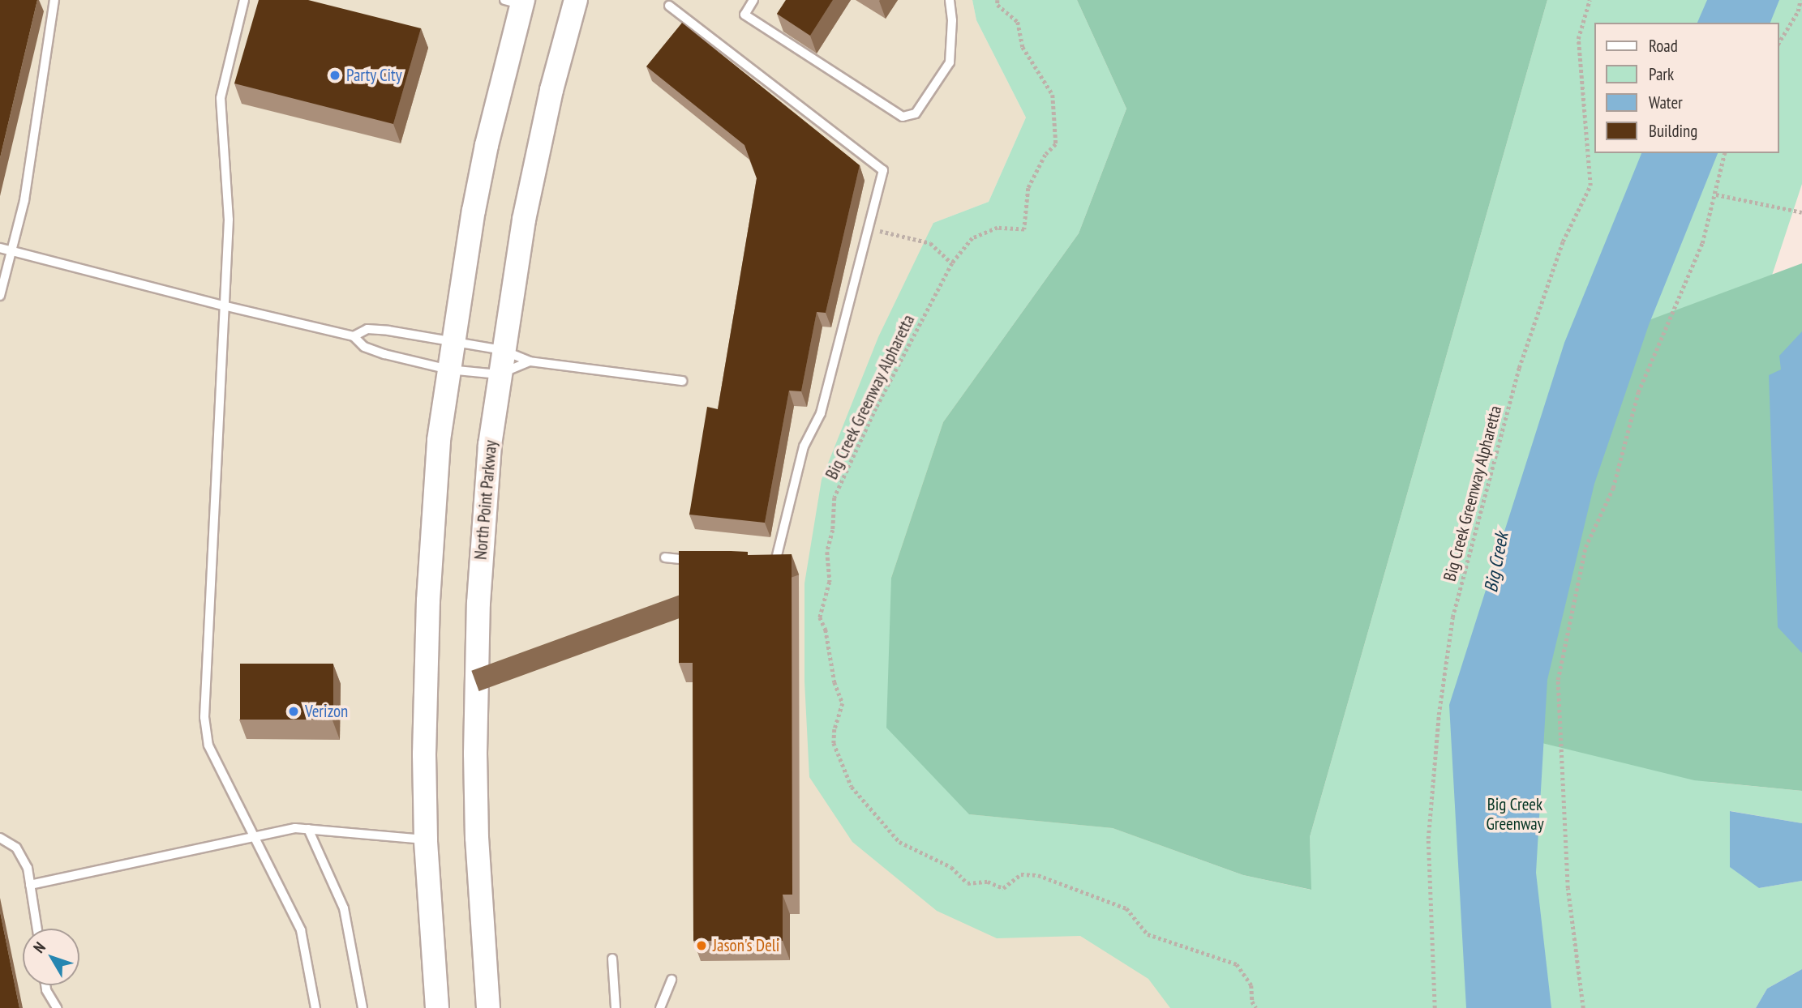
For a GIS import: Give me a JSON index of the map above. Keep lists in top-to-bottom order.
{
  "streets": {
    "street": ["North Point Parkway"],
    "path": ["Big Creek Greenway Alpharetta"]
  },
  "water": ["Big Creek"],
  "parks": ["Big Creek Greenway"],
  "places": ["Party City", "Verizon", "Jason's Deli"],
  "legend": [
    "Road",
    "Park",
    "Water",
    "Building"
  ],
  "north": "top left"
}
